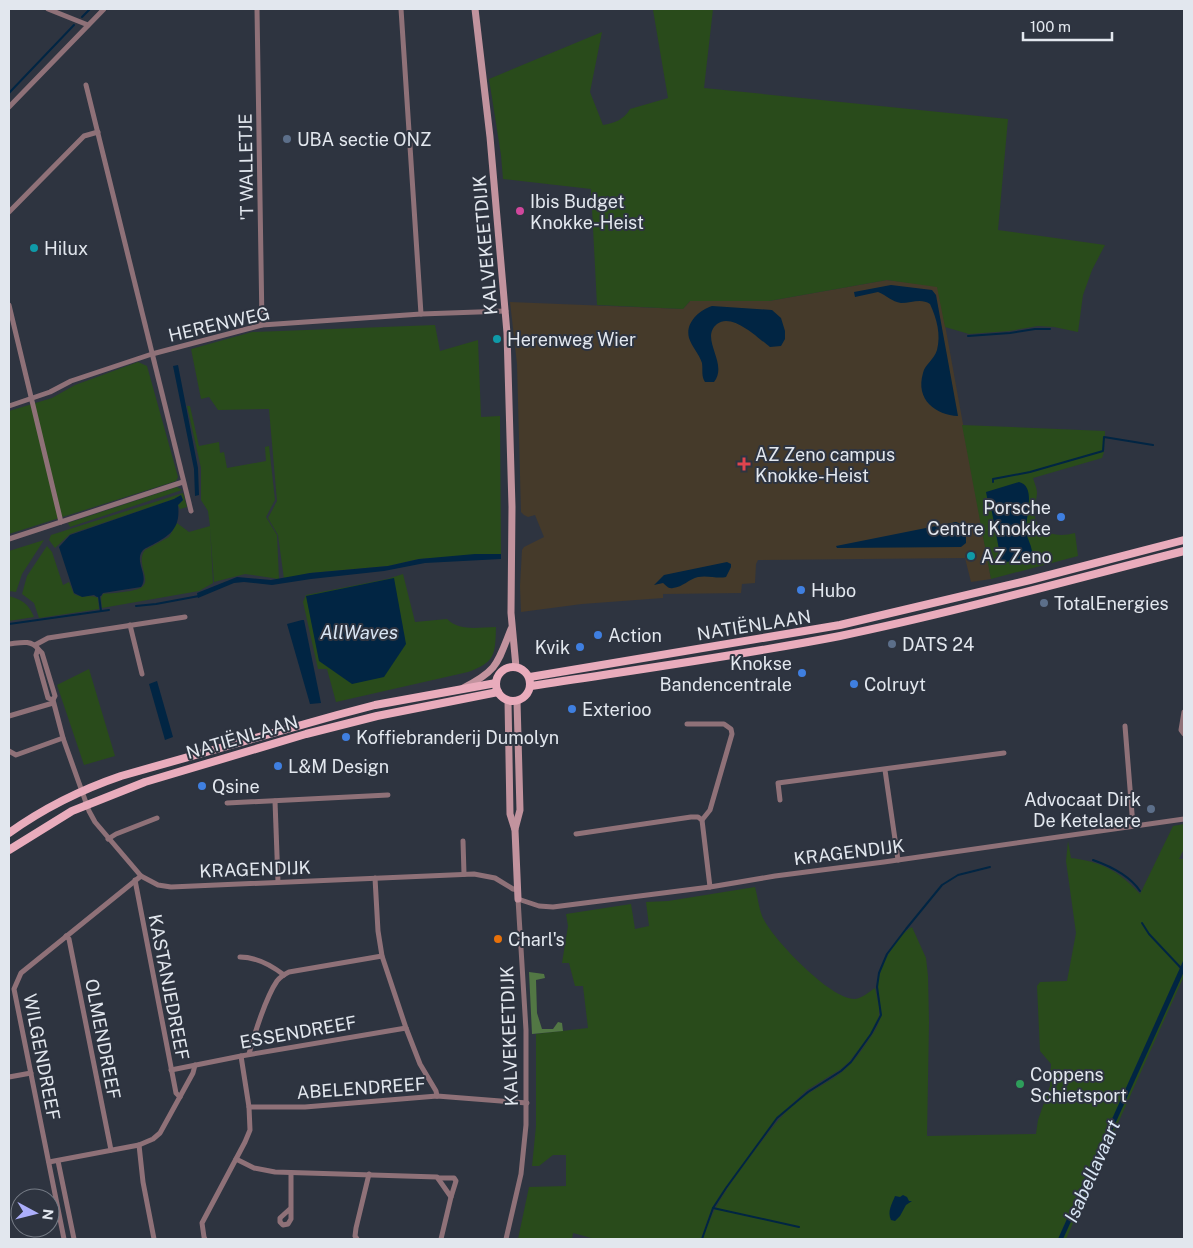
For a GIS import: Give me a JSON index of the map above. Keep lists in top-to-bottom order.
{
  "streets": {
    "main road": ["NATIËNLAAN"],
    "street": [
      "'T WALLETJE",
      "KALVEKEETDIJK",
      "HERENWEG",
      "KRAGENDIJK",
      "KASTANJEDREEF",
      "ESSENDREEF",
      "OLMENDREEF",
      "WILGENDREEF",
      "ABELENDREEF"
    ]
  },
  "crossings": [
    ["'T WALLETJE", "HERENWEG"],
    ["KALVEKEETDIJK", "HERENWEG"],
    ["KALVEKEETDIJK", "NATIËNLAAN"],
    ["KALVEKEETDIJK", "KRAGENDIJK"],
    ["KALVEKEETDIJK", "ABELENDREEF"],
    ["NATIËNLAAN", "KRAGENDIJK"],
    ["KRAGENDIJK", "WILGENDREEF"],
    ["KASTANJEDREEF", "ESSENDREEF"],
    ["KASTANJEDREEF", "WILGENDREEF"],
    ["OLMENDREEF", "WILGENDREEF"]
  ],
  "water": ["AllWaves", "Isabellavaart"],
  "places": {
    "other": [
      "UBA sectie ONZ",
      "Ibis Budget Knokke-Heist",
      "Hilux",
      "Herenweg Wier",
      "Porsche Centre Knokke",
      "AZ Zeno",
      "Hubo",
      "TotalEnergies",
      "Action",
      "DATS 24",
      "Kvik",
      "Knokse Bandencentrale",
      "Colruyt",
      "Exterioo",
      "Koffiebranderij Dumolyn",
      "L&M Design",
      "Qsine",
      "Advocaat Dirk De Ketelaere",
      "Charl's",
      "Coppens Schietsport"
    ],
    "health": ["AZ Zeno campus Knokke-Heist"]
  },
  "scale_bar": "100 m",
  "north": "right"
}
